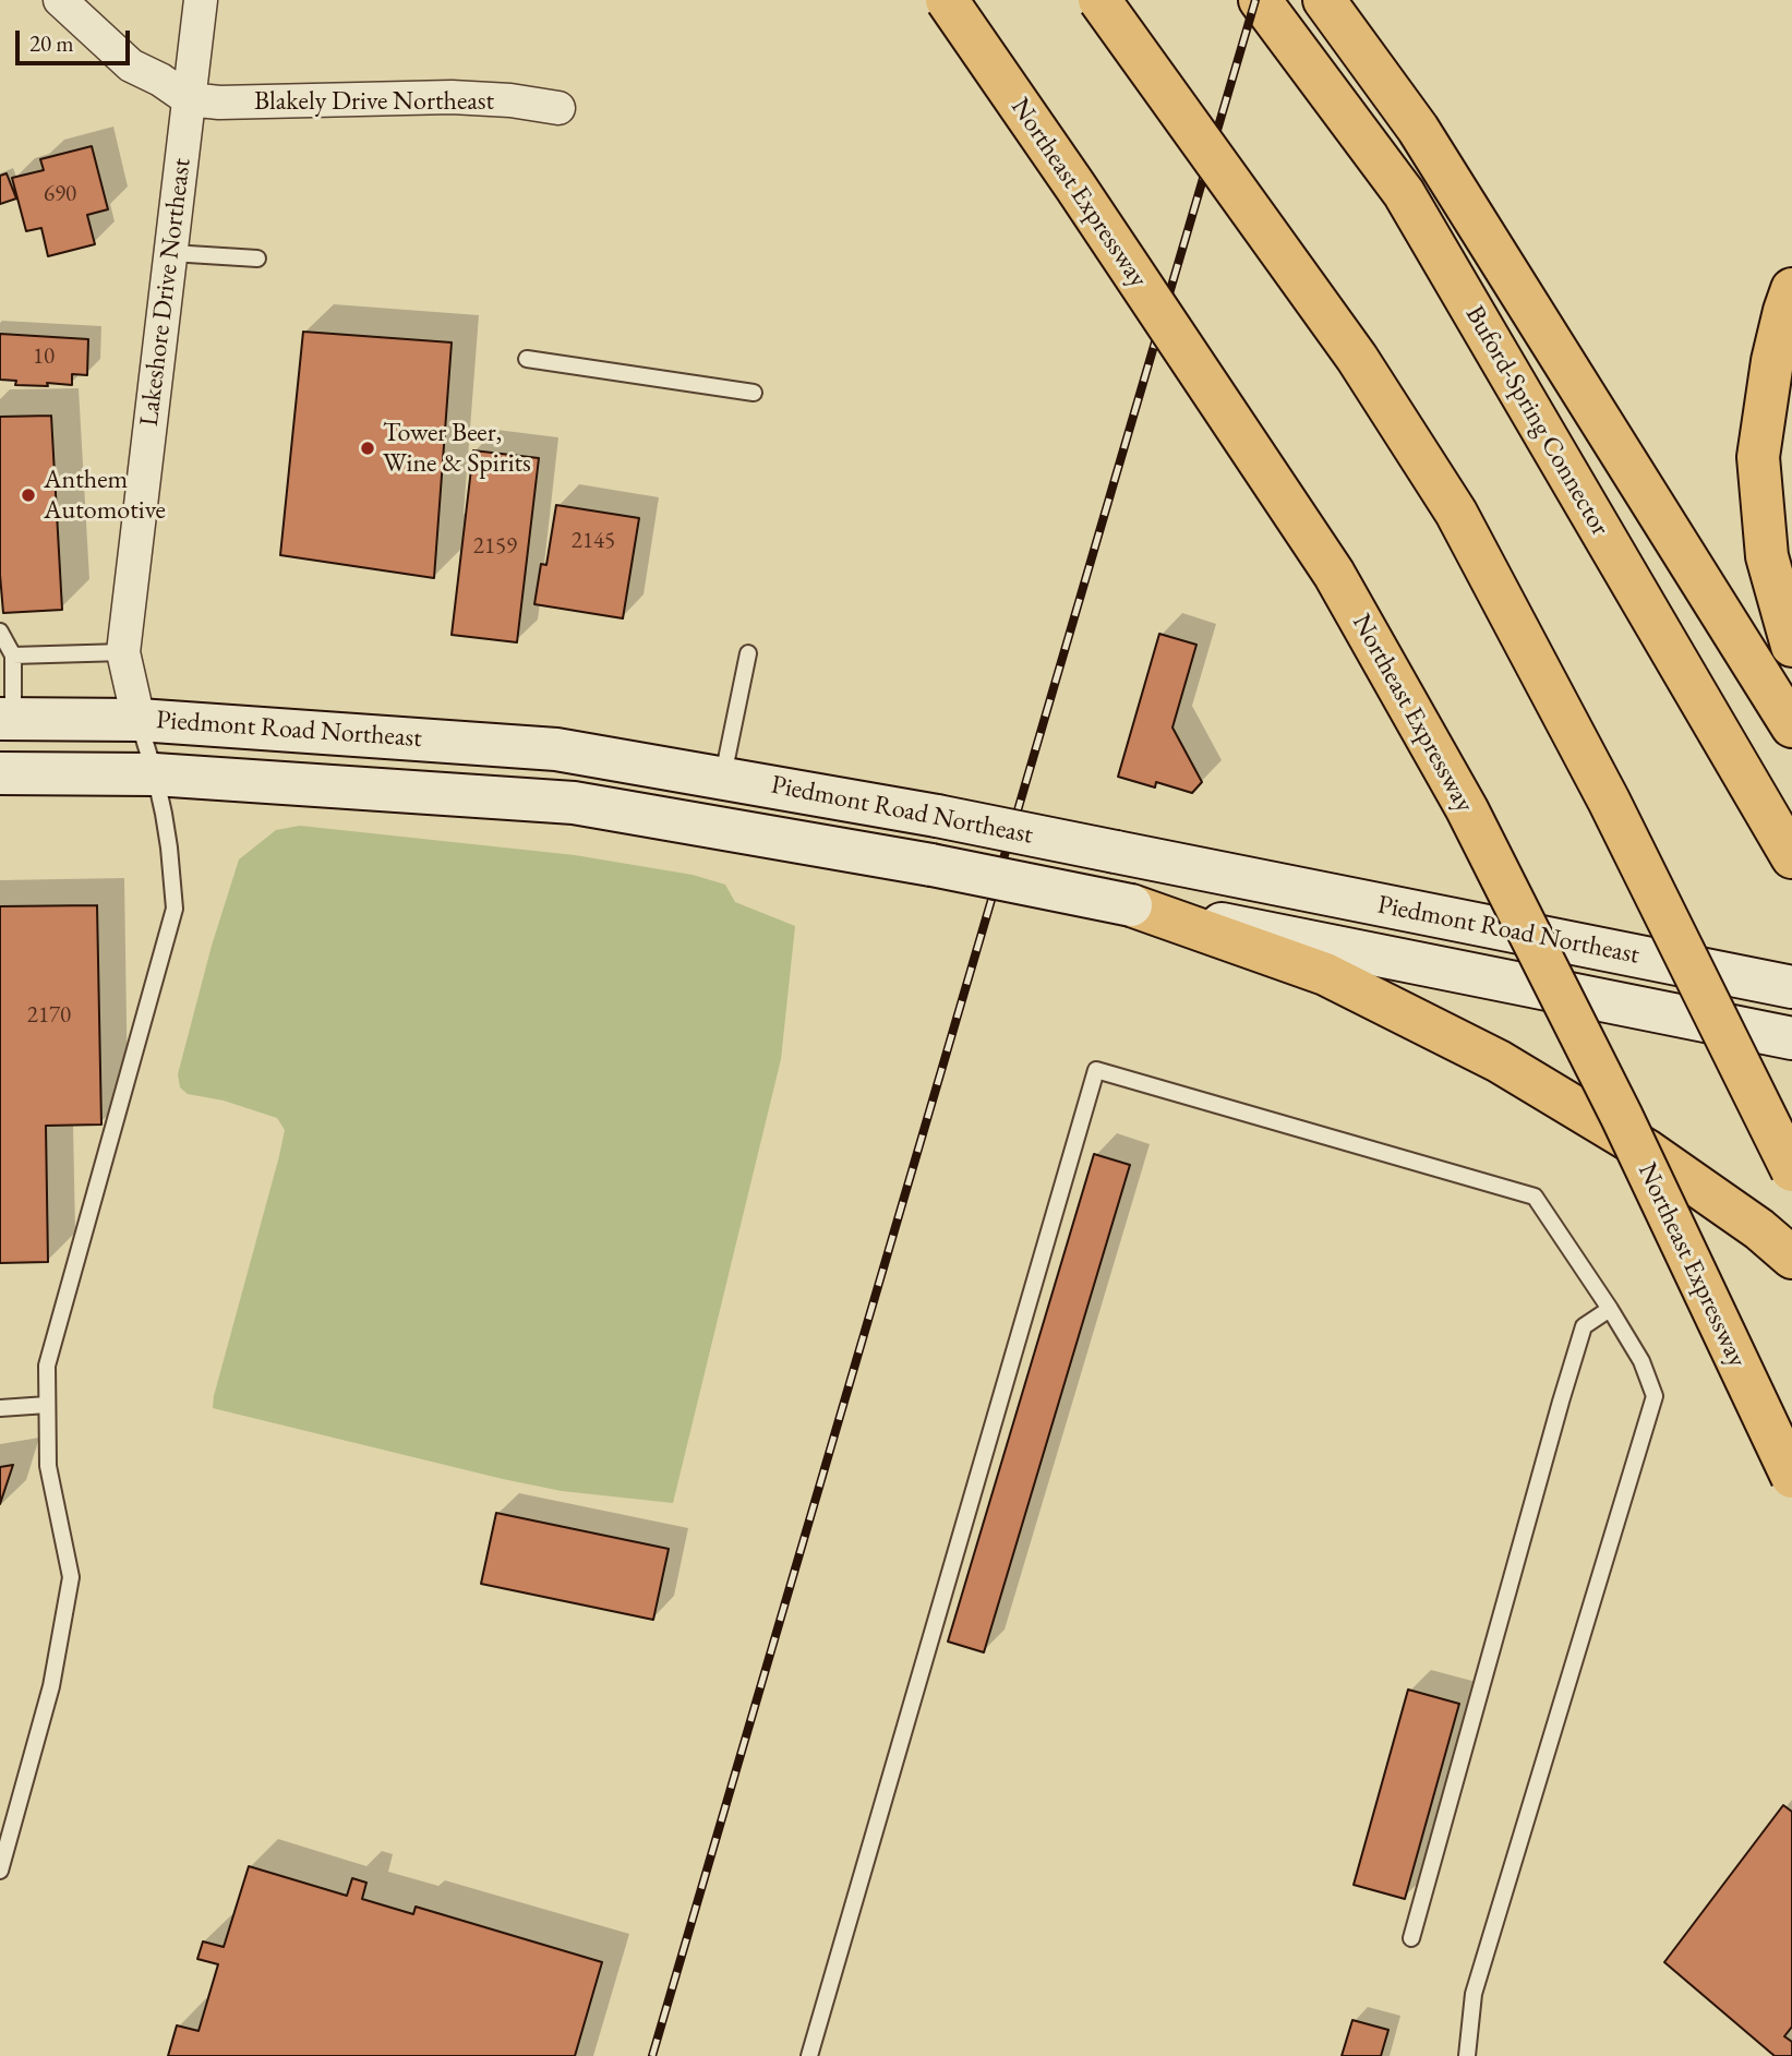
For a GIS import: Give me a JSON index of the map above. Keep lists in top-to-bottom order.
{
  "streets": {
    "highway": ["Northeast Expressway", "Buford-Spring Connector"],
    "main road": ["Piedmont Road Northeast"],
    "street": ["Blakely Drive Northeast", "Lakeshore Drive Northeast"]
  },
  "crossings": [
    ["Blakely Drive Northeast", "Lakeshore Drive Northeast"],
    ["Lakeshore Drive Northeast", "Piedmont Road Northeast"]
  ],
  "places": ["Tower Beer, Wine & Spirits", "Anthem Automotive"],
  "house_numbers": [
    "690",
    "10",
    "2145",
    "2159",
    "2170"
  ],
  "scale_bar": "20 m"
}
